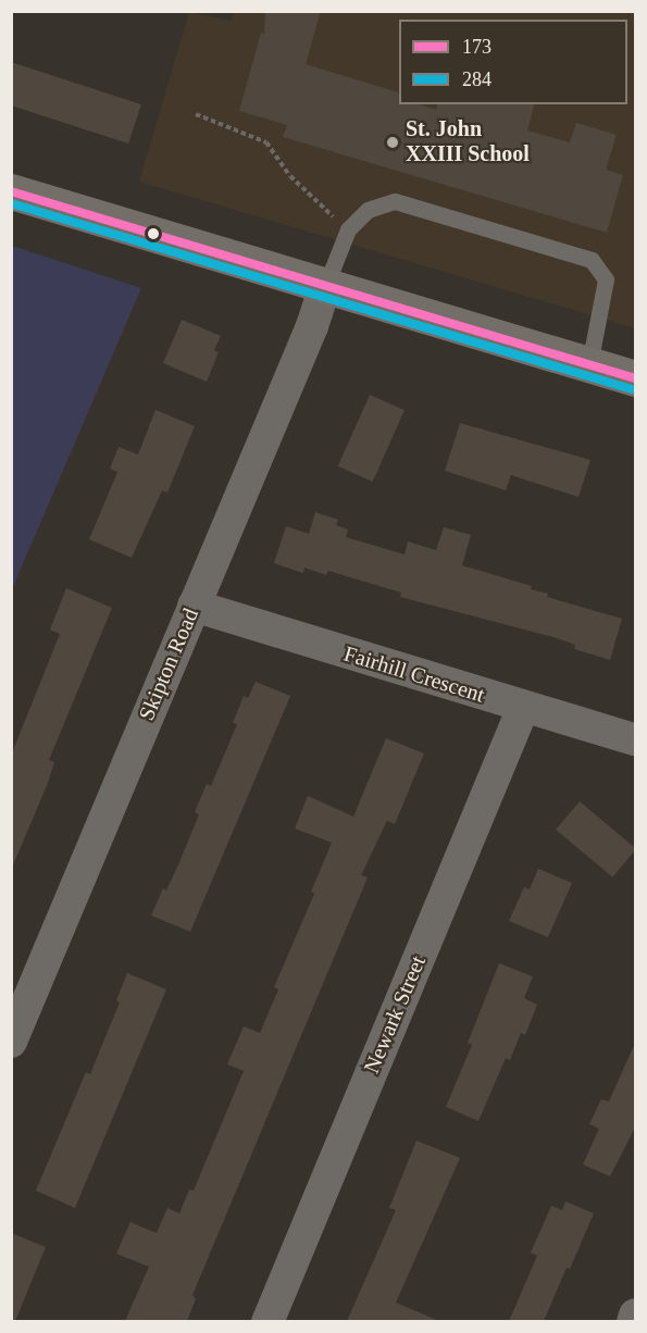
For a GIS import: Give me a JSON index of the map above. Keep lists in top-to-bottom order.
{
  "streets": {
    "street": ["Skipton Road", "Fairhill Crescent", "Newark Street"]
  },
  "crossings": [
    ["Skipton Road", "Fairhill Crescent"],
    ["Fairhill Crescent", "Newark Street"]
  ],
  "places": ["St. John XXIII School"],
  "lines": ["transit line 173", "transit line 284"],
  "legend": ["173", "284"]
}
